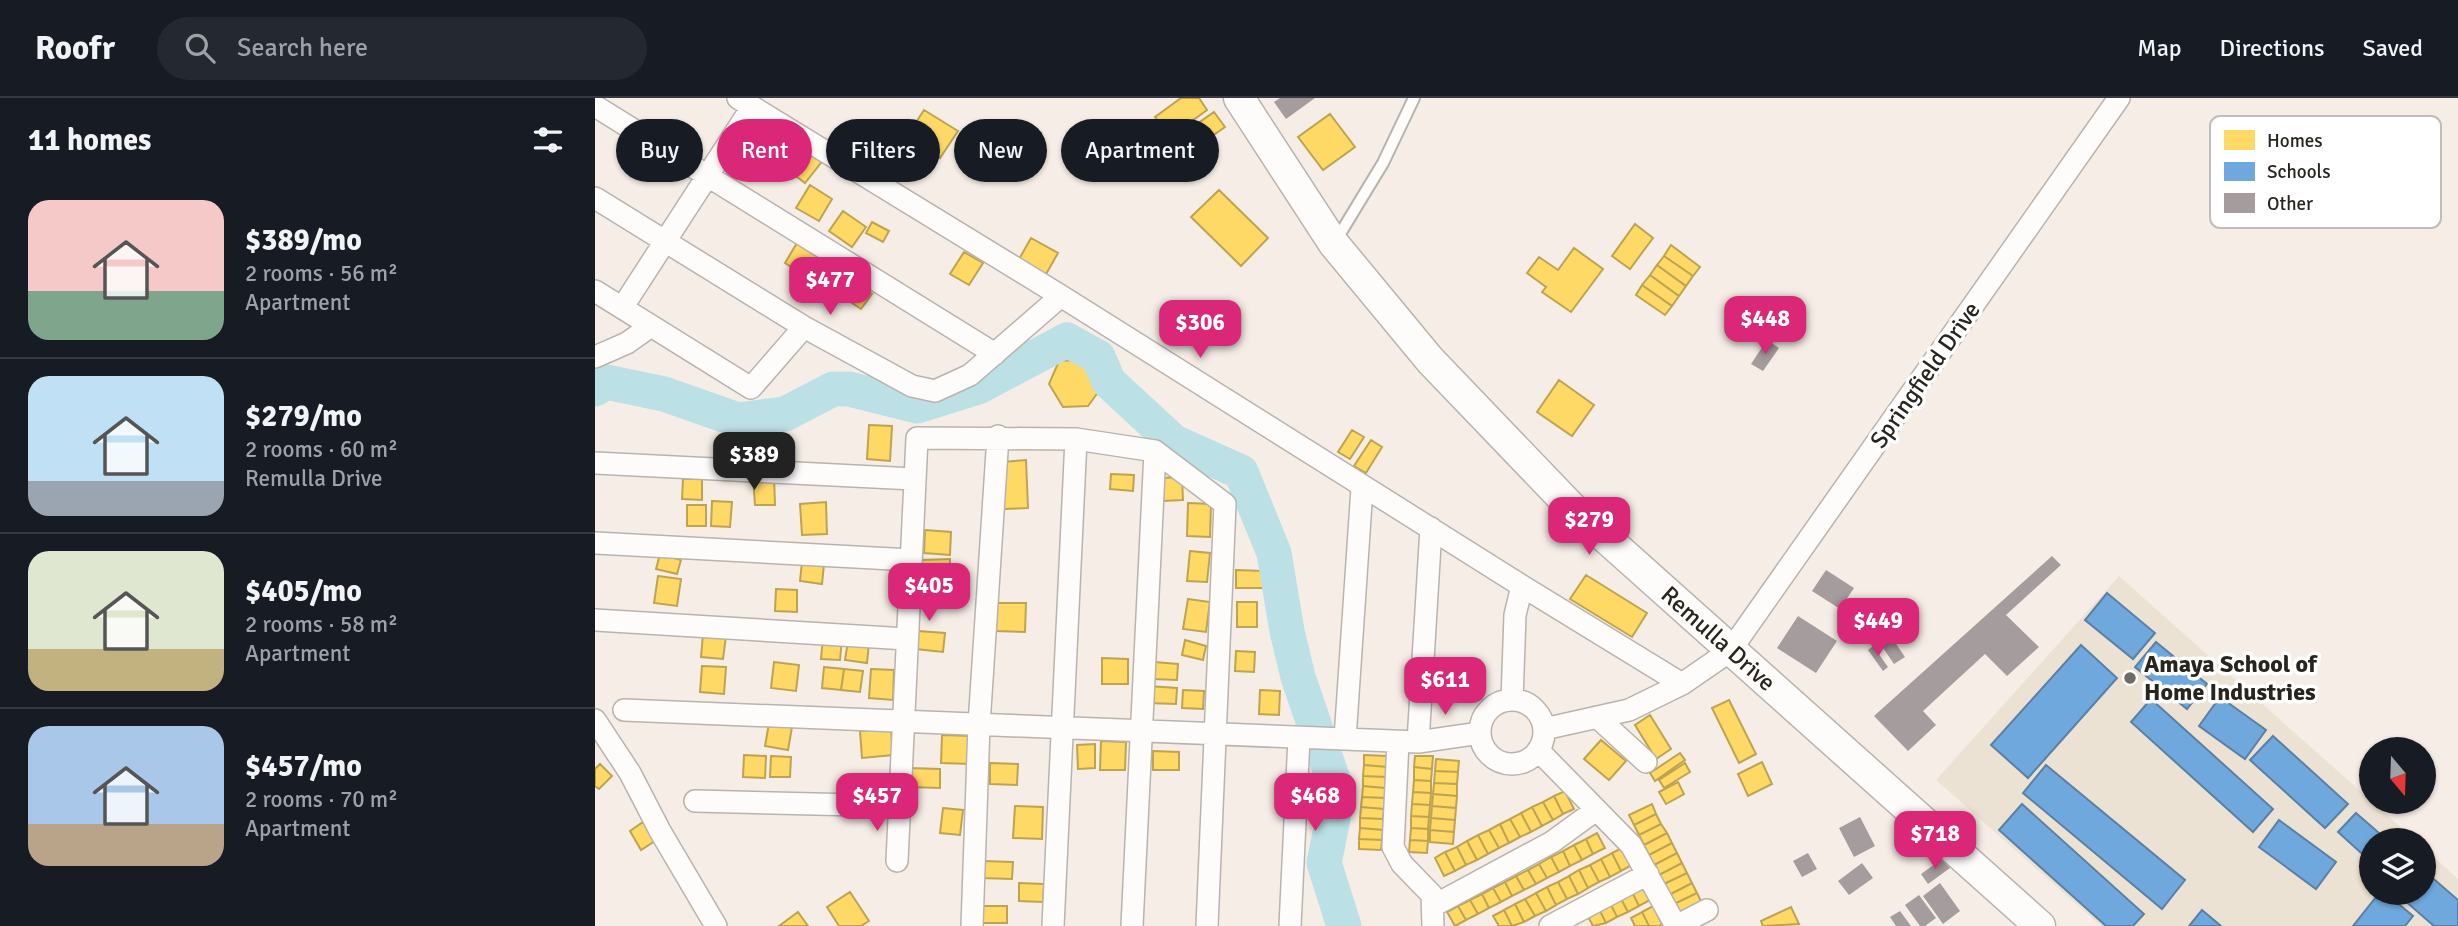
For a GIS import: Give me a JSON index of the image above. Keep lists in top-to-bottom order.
{
  "streets": {
    "main road": ["Remulla Drive"],
    "street": ["Springfield Drive"]
  },
  "crossings": [
    ["Springfield Drive", "Remulla Drive"]
  ],
  "places": ["Amaya School of Home Industries"],
  "legend": ["Homes", "Schools", "Other"],
  "north": "bottom",
  "page": {
    "header": "Roofr",
    "search": "Search here",
    "nav": ["Map", "Directions", "Saved"],
    "heading": "11 homes",
    "chip": [
      "Buy",
      "Rent",
      "Filters",
      "New",
      "Apartment"
    ],
    "list": [
      {
        "name": "$389/mo",
        "note": "2 rooms · 56 m² · Apartment"
      },
      {
        "name": "$279/mo",
        "note": "2 rooms · 60 m² · Remulla Drive"
      },
      {
        "name": "$405/mo",
        "note": "2 rooms · 58 m² · Apartment"
      },
      {
        "name": "$457/mo",
        "note": "2 rooms · 70 m² · Apartment"
      }
    ],
    "price": [
      "$477",
      "$448",
      "$306",
      "$389",
      "$279",
      "$405",
      "$449",
      "$611",
      "$457",
      "$468",
      "$718"
    ]
  }
}
